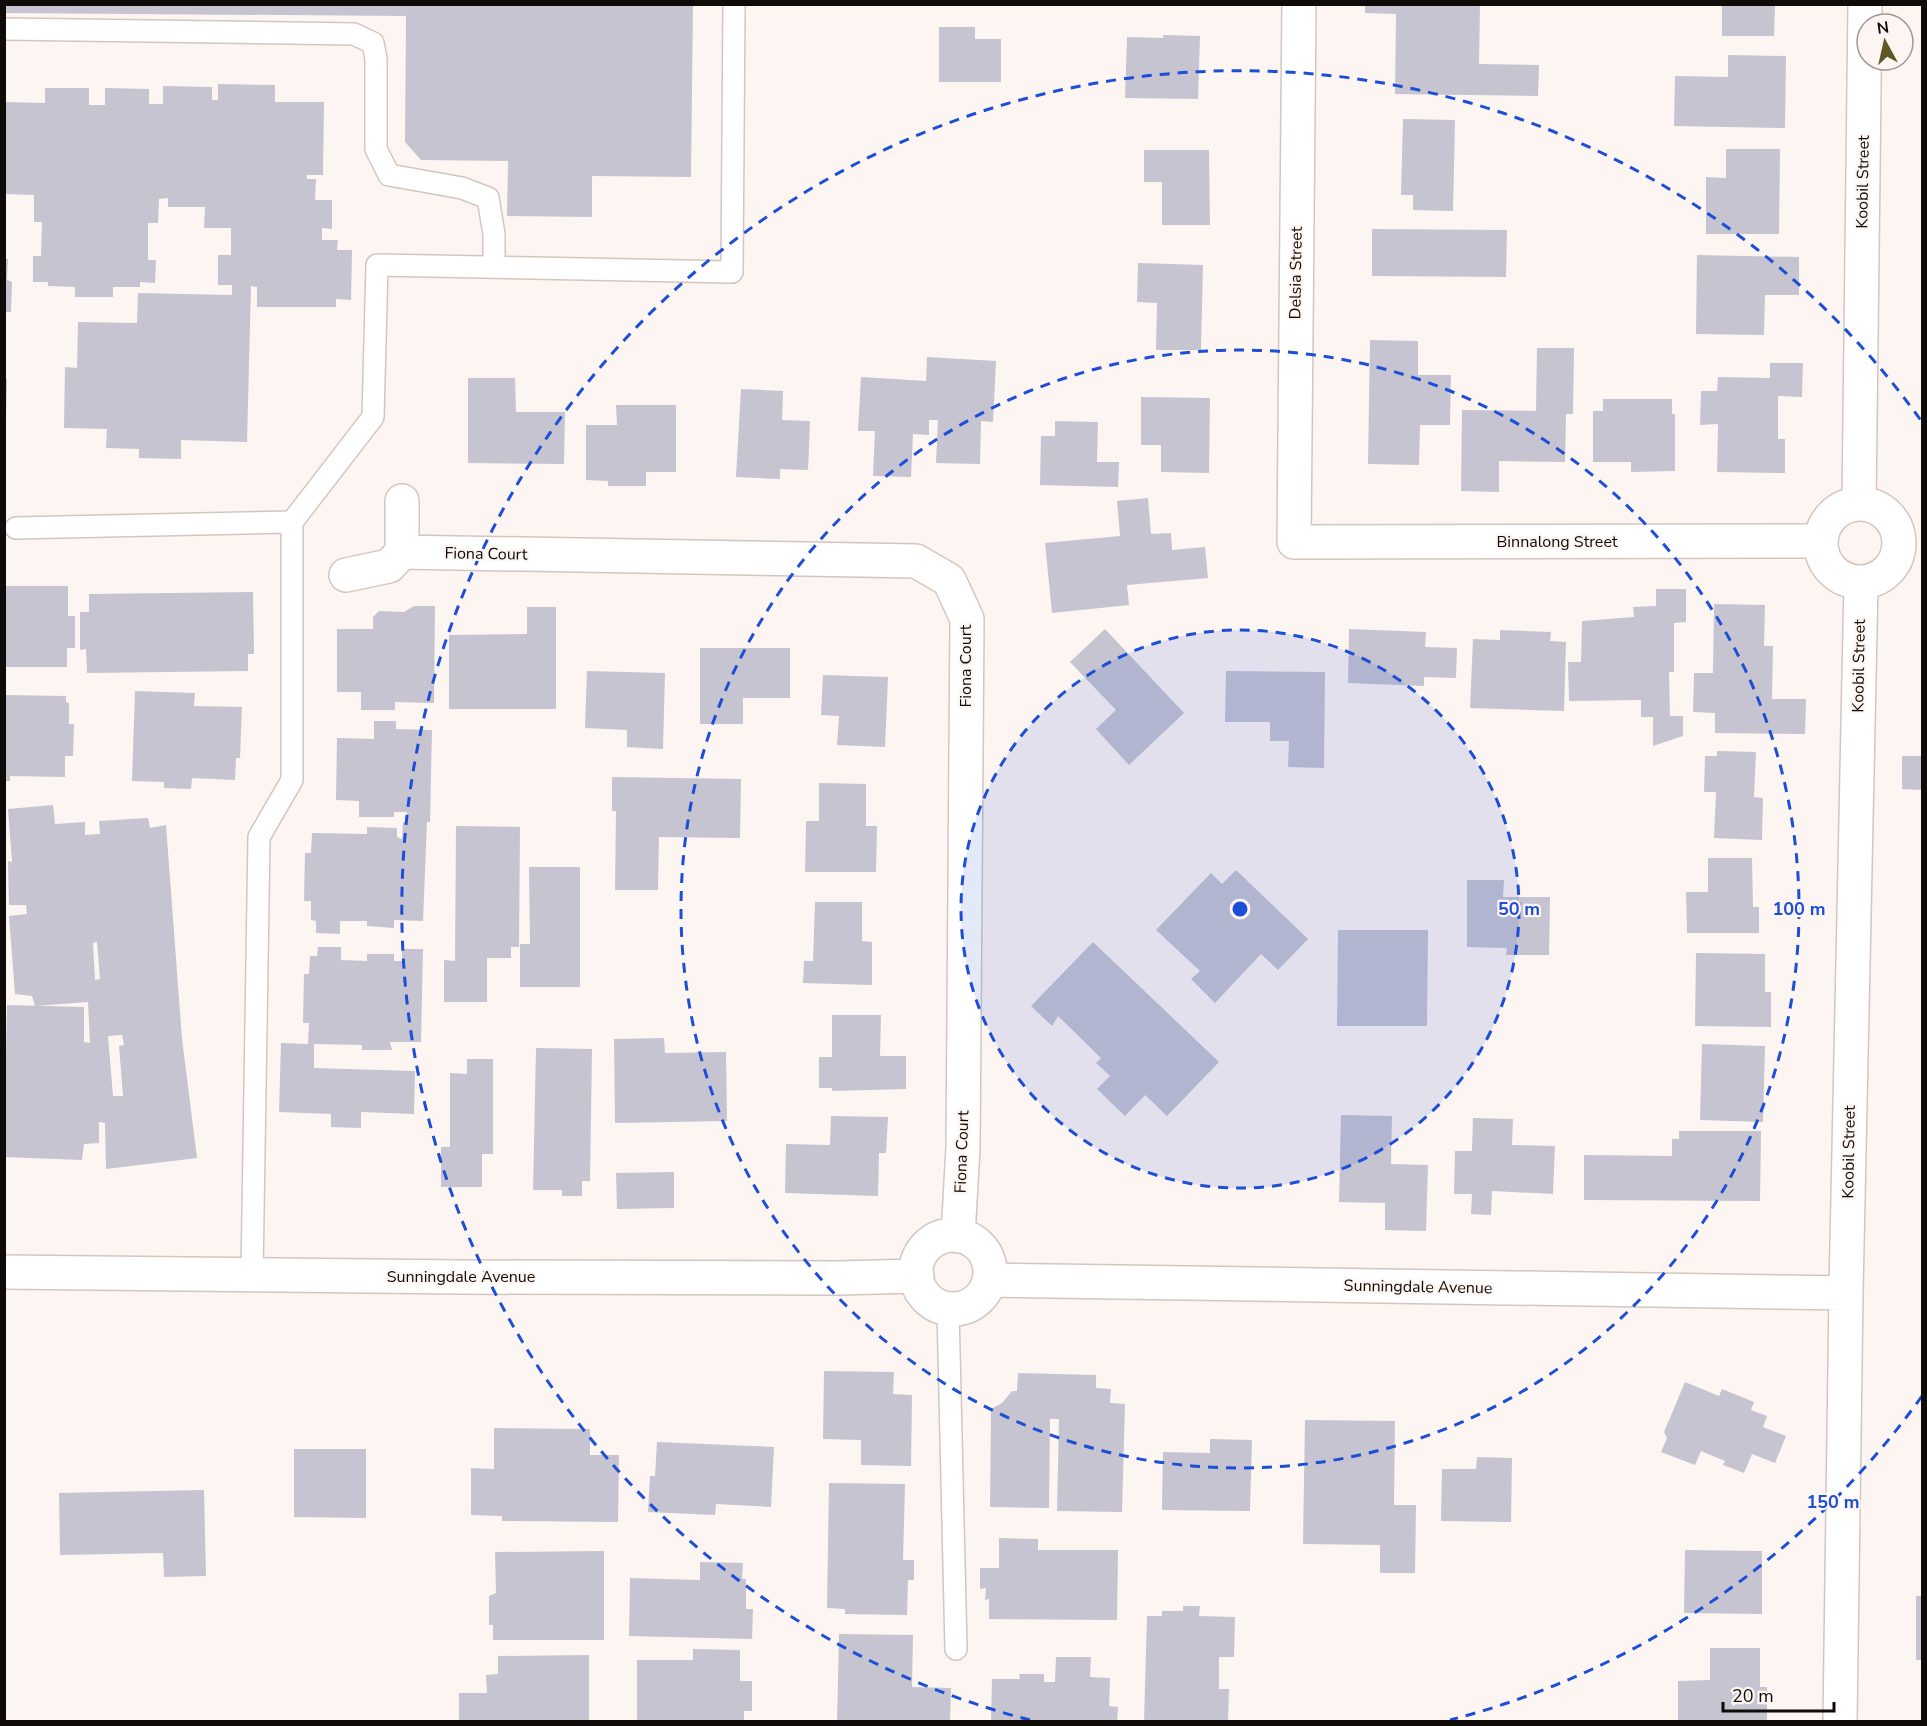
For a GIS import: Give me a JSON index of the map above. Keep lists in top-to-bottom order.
{
  "streets": {
    "street": [
      "Koobil Street",
      "Delsia Street",
      "Binnalong Street",
      "Fiona Court",
      "Sunningdale Avenue"
    ]
  },
  "crossings": [
    ["Koobil Street", "Binnalong Street"],
    ["Koobil Street", "Sunningdale Avenue"],
    ["Delsia Street", "Binnalong Street"],
    ["Fiona Court", "Sunningdale Avenue"]
  ],
  "scale_bar": "20 m",
  "north": "top",
  "rings": ["50 m", "100 m", "150 m"]
}
